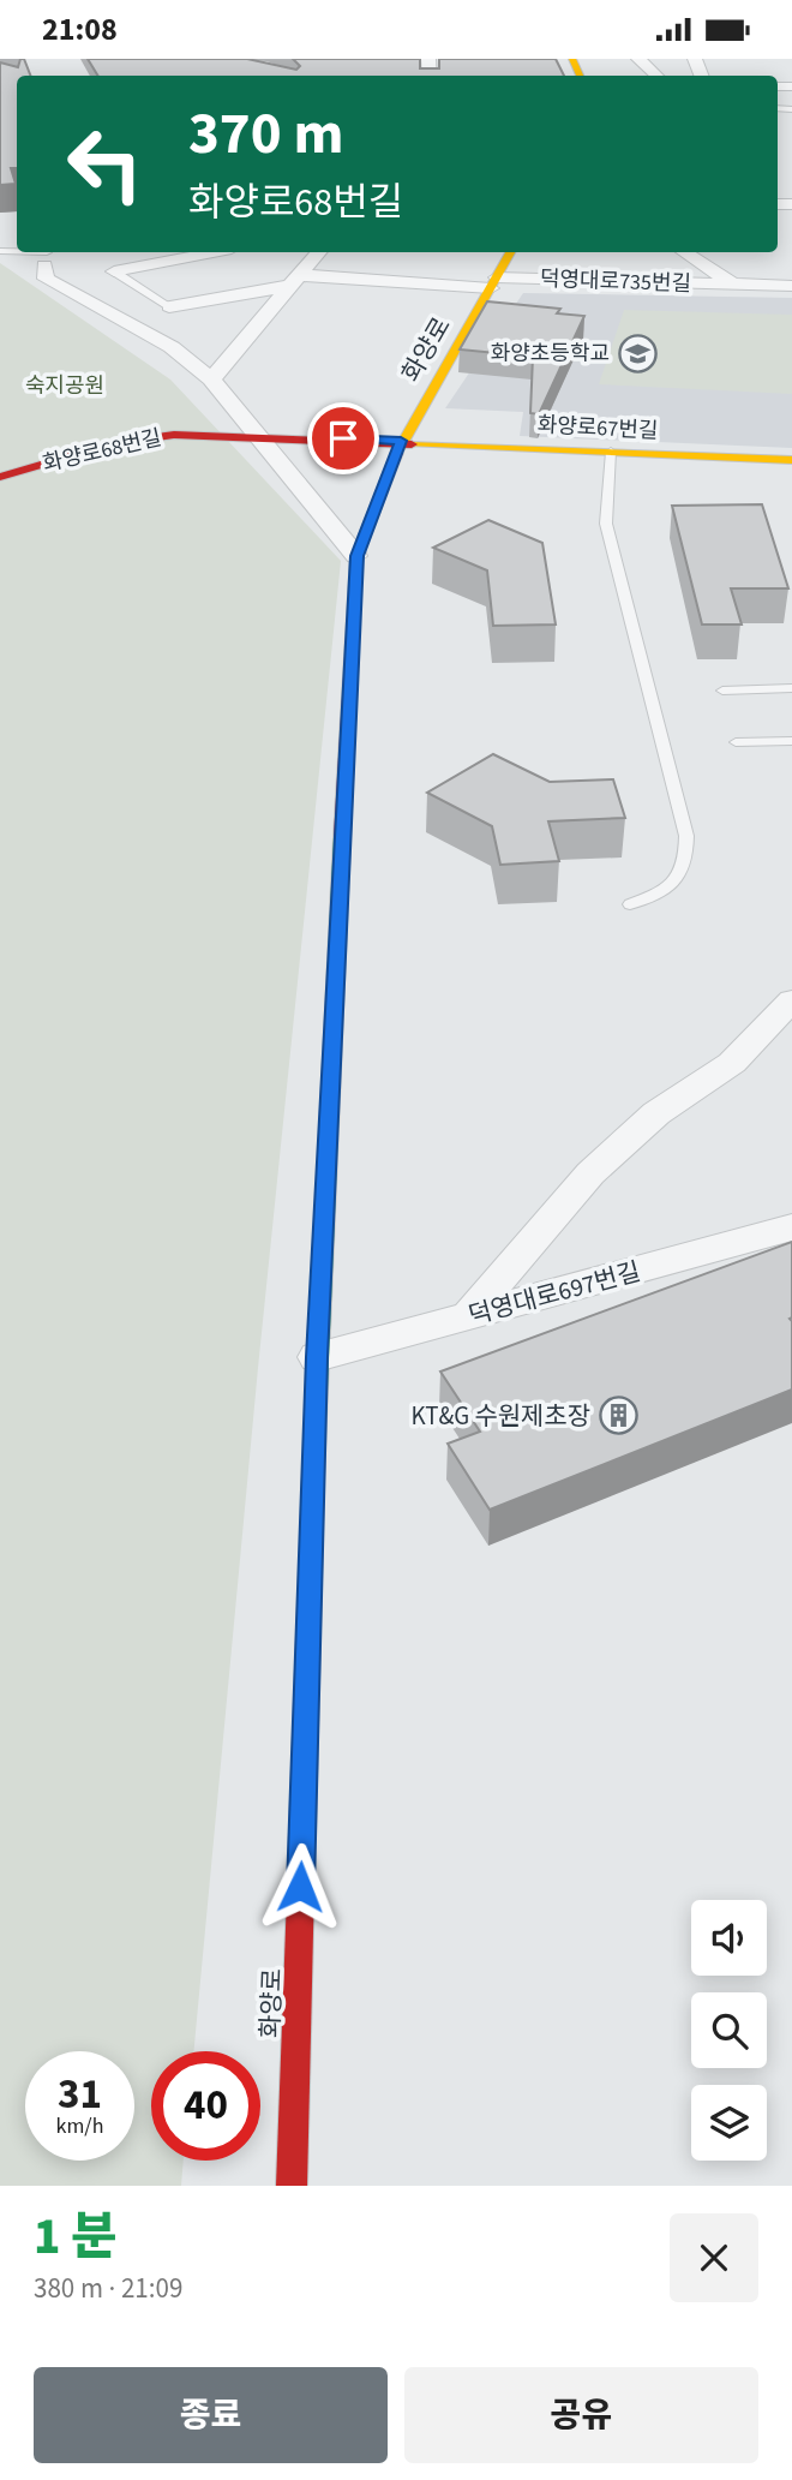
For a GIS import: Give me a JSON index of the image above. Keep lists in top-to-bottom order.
{
  "streets": {
    "street": [
      "덕영대로735번길",
      "화양로",
      "화양로67번길",
      "화양로68번길",
      "덕영대로697번길"
    ]
  },
  "crossings": [
    ["덕영대로735번길", "화양로"],
    ["화양로", "화양로67번길"],
    ["화양로", "화양로68번길"],
    ["화양로", "덕영대로697번길"],
    ["화양로67번길", "화양로68번길"]
  ],
  "parks": ["숙지공원"],
  "places": {
    "school or university": ["화양초등학교"],
    "building": ["KT&G 수원제초장"]
  },
  "page": {
    "status": "21:08",
    "turn": ["370 m", "화양로68번길"],
    "speed": "31 km/h",
    "limit": "40",
    "heading": ["1 분", "380 m · 21:09"],
    "buttons": ["종료", "공유"]
  }
}
